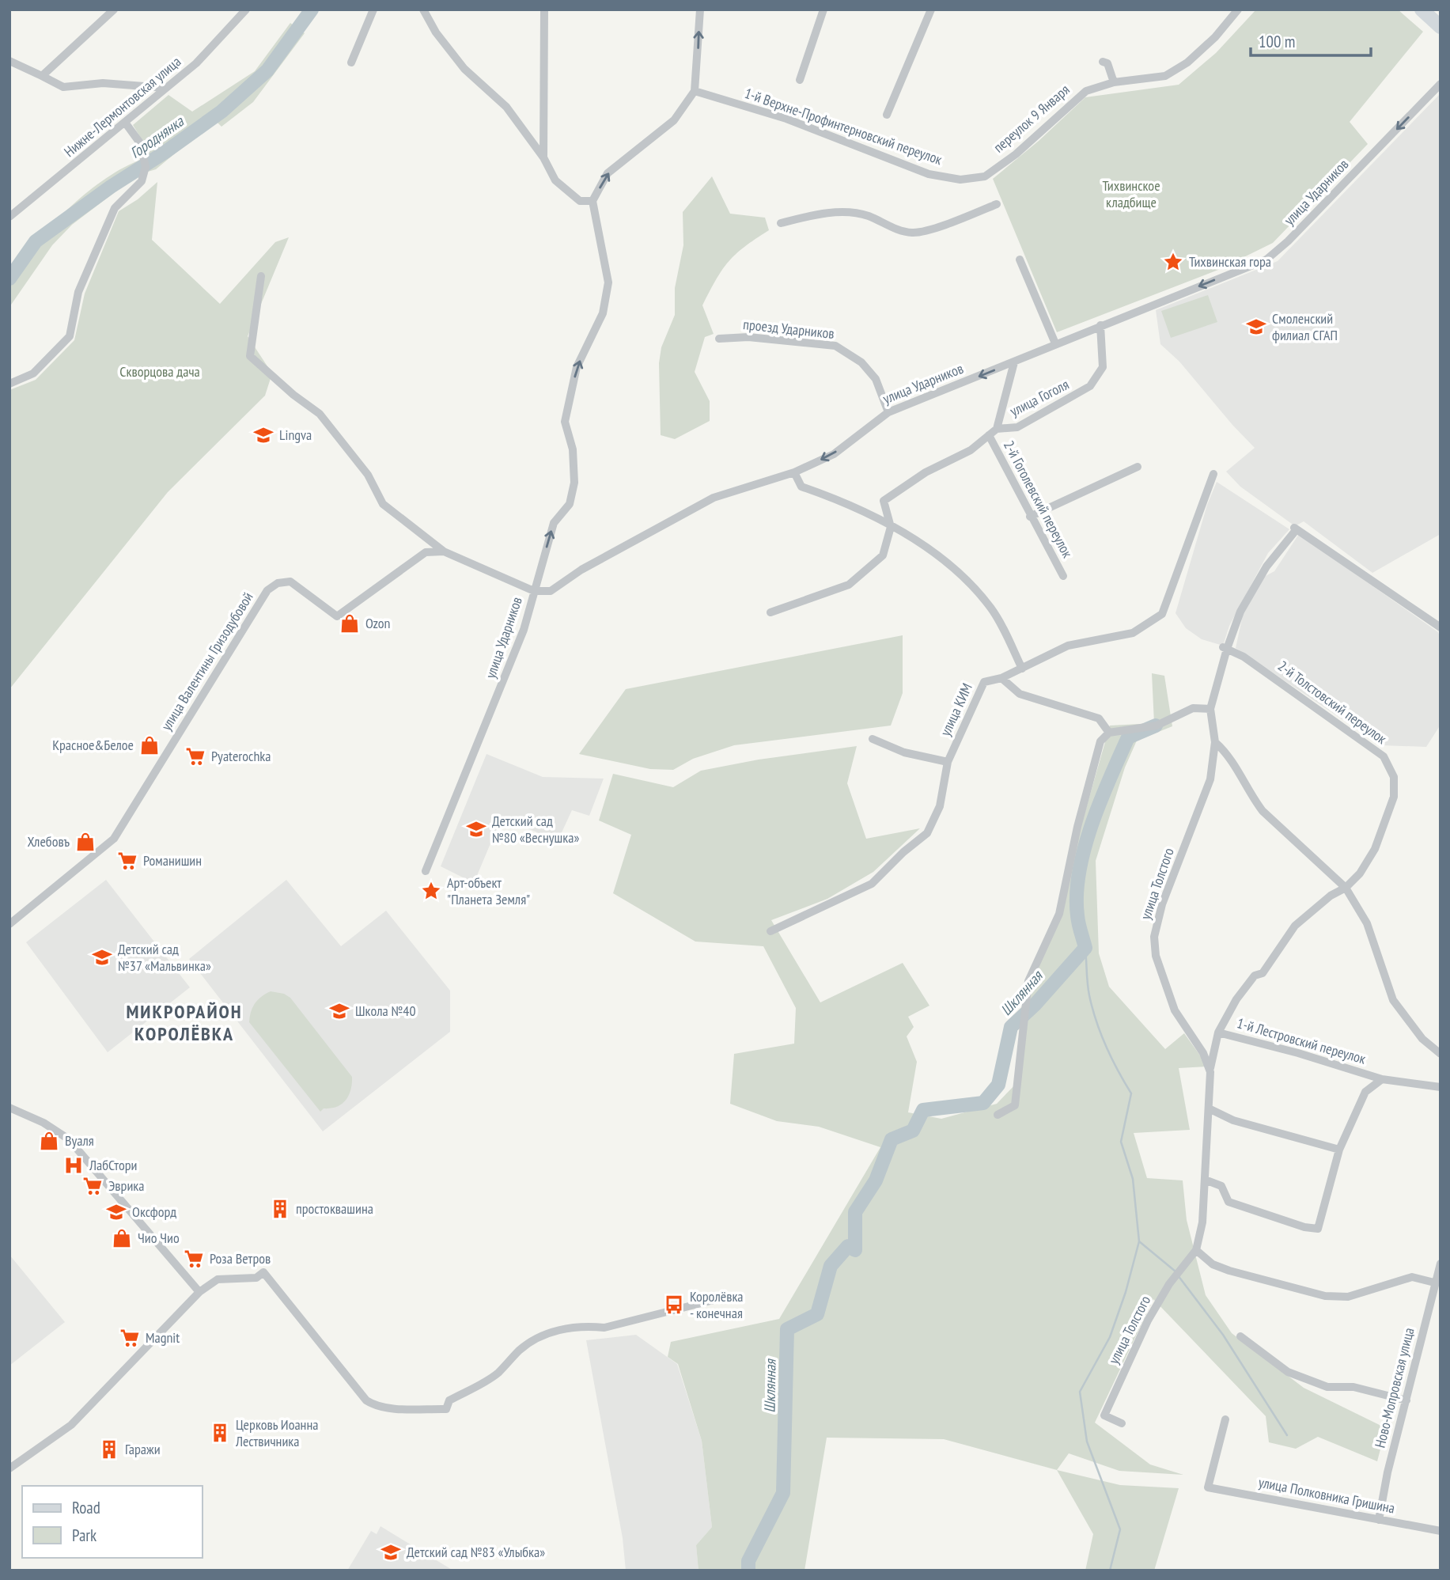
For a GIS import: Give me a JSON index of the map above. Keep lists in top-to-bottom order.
{
  "streets": {
    "street": [
      "Нижне-Лермонтовская улица",
      "переулок 9 Января",
      "1-й Верхне-Профинтерновский переулок",
      "улица Ударников",
      "проезд Ударников",
      "улица Гоголя",
      "2-й Гоголевский переулок",
      "улица Валентины Гризодубовой",
      "2-й Толстовский переулок",
      "улица КИМ",
      "улица Толстого",
      "1-й Лестровский переулок",
      "Ново-Мопровская улица",
      "улица Полковника Гришина"
    ]
  },
  "crossings": [
    ["переулок 9 Января", "1-й Верхне-Профинтерновский переулок"],
    ["улица Ударников", "проезд Ударников"],
    ["улица Ударников", "улица Гоголя"],
    ["улица Гоголя", "2-й Гоголевский переулок"],
    ["2-й Толстовский переулок", "улица Толстого"],
    ["2-й Толстовский переулок", "1-й Лестровский переулок"],
    ["Ново-Мопровская улица", "улица Полковника Гришина"]
  ],
  "one_way": ["улица Ударников"],
  "districts": ["МИКРОРАЙОН КОРОЛЁВКА"],
  "water": ["Городнянка", "Шклянная"],
  "parks": ["Тихвинское кладбище", "Скворцова дача"],
  "places": {
    "place": ["Тихвинская гора", "Арт-объект \"Планета Земля\""],
    "school or university": [
      "Смоленский филиал СГАП",
      "Lingva",
      "Детский сад №80 «Веснушка»",
      "Детский сад №37 «Мальвинка»",
      "Школа №40",
      "Оксфорд",
      "Детский сад №83 «Улыбка»"
    ],
    "shop": [
      "Ozon",
      "Красное&Белое",
      "Хлебовъ",
      "Вуаля",
      "Чио Чио"
    ],
    "supermarket": [
      "Pyaterochka",
      "Романишин",
      "Эврика",
      "Роза Ветров",
      "Magnit"
    ],
    "hospital": ["ЛабСтори"],
    "building": ["простоквашина", "Церковь Иоанна Лествичника", "Гаражи"],
    "bus stop": ["Королёвка - конечная"]
  },
  "legend": ["Road", "Park"],
  "scale_bar": "100 m"
}
